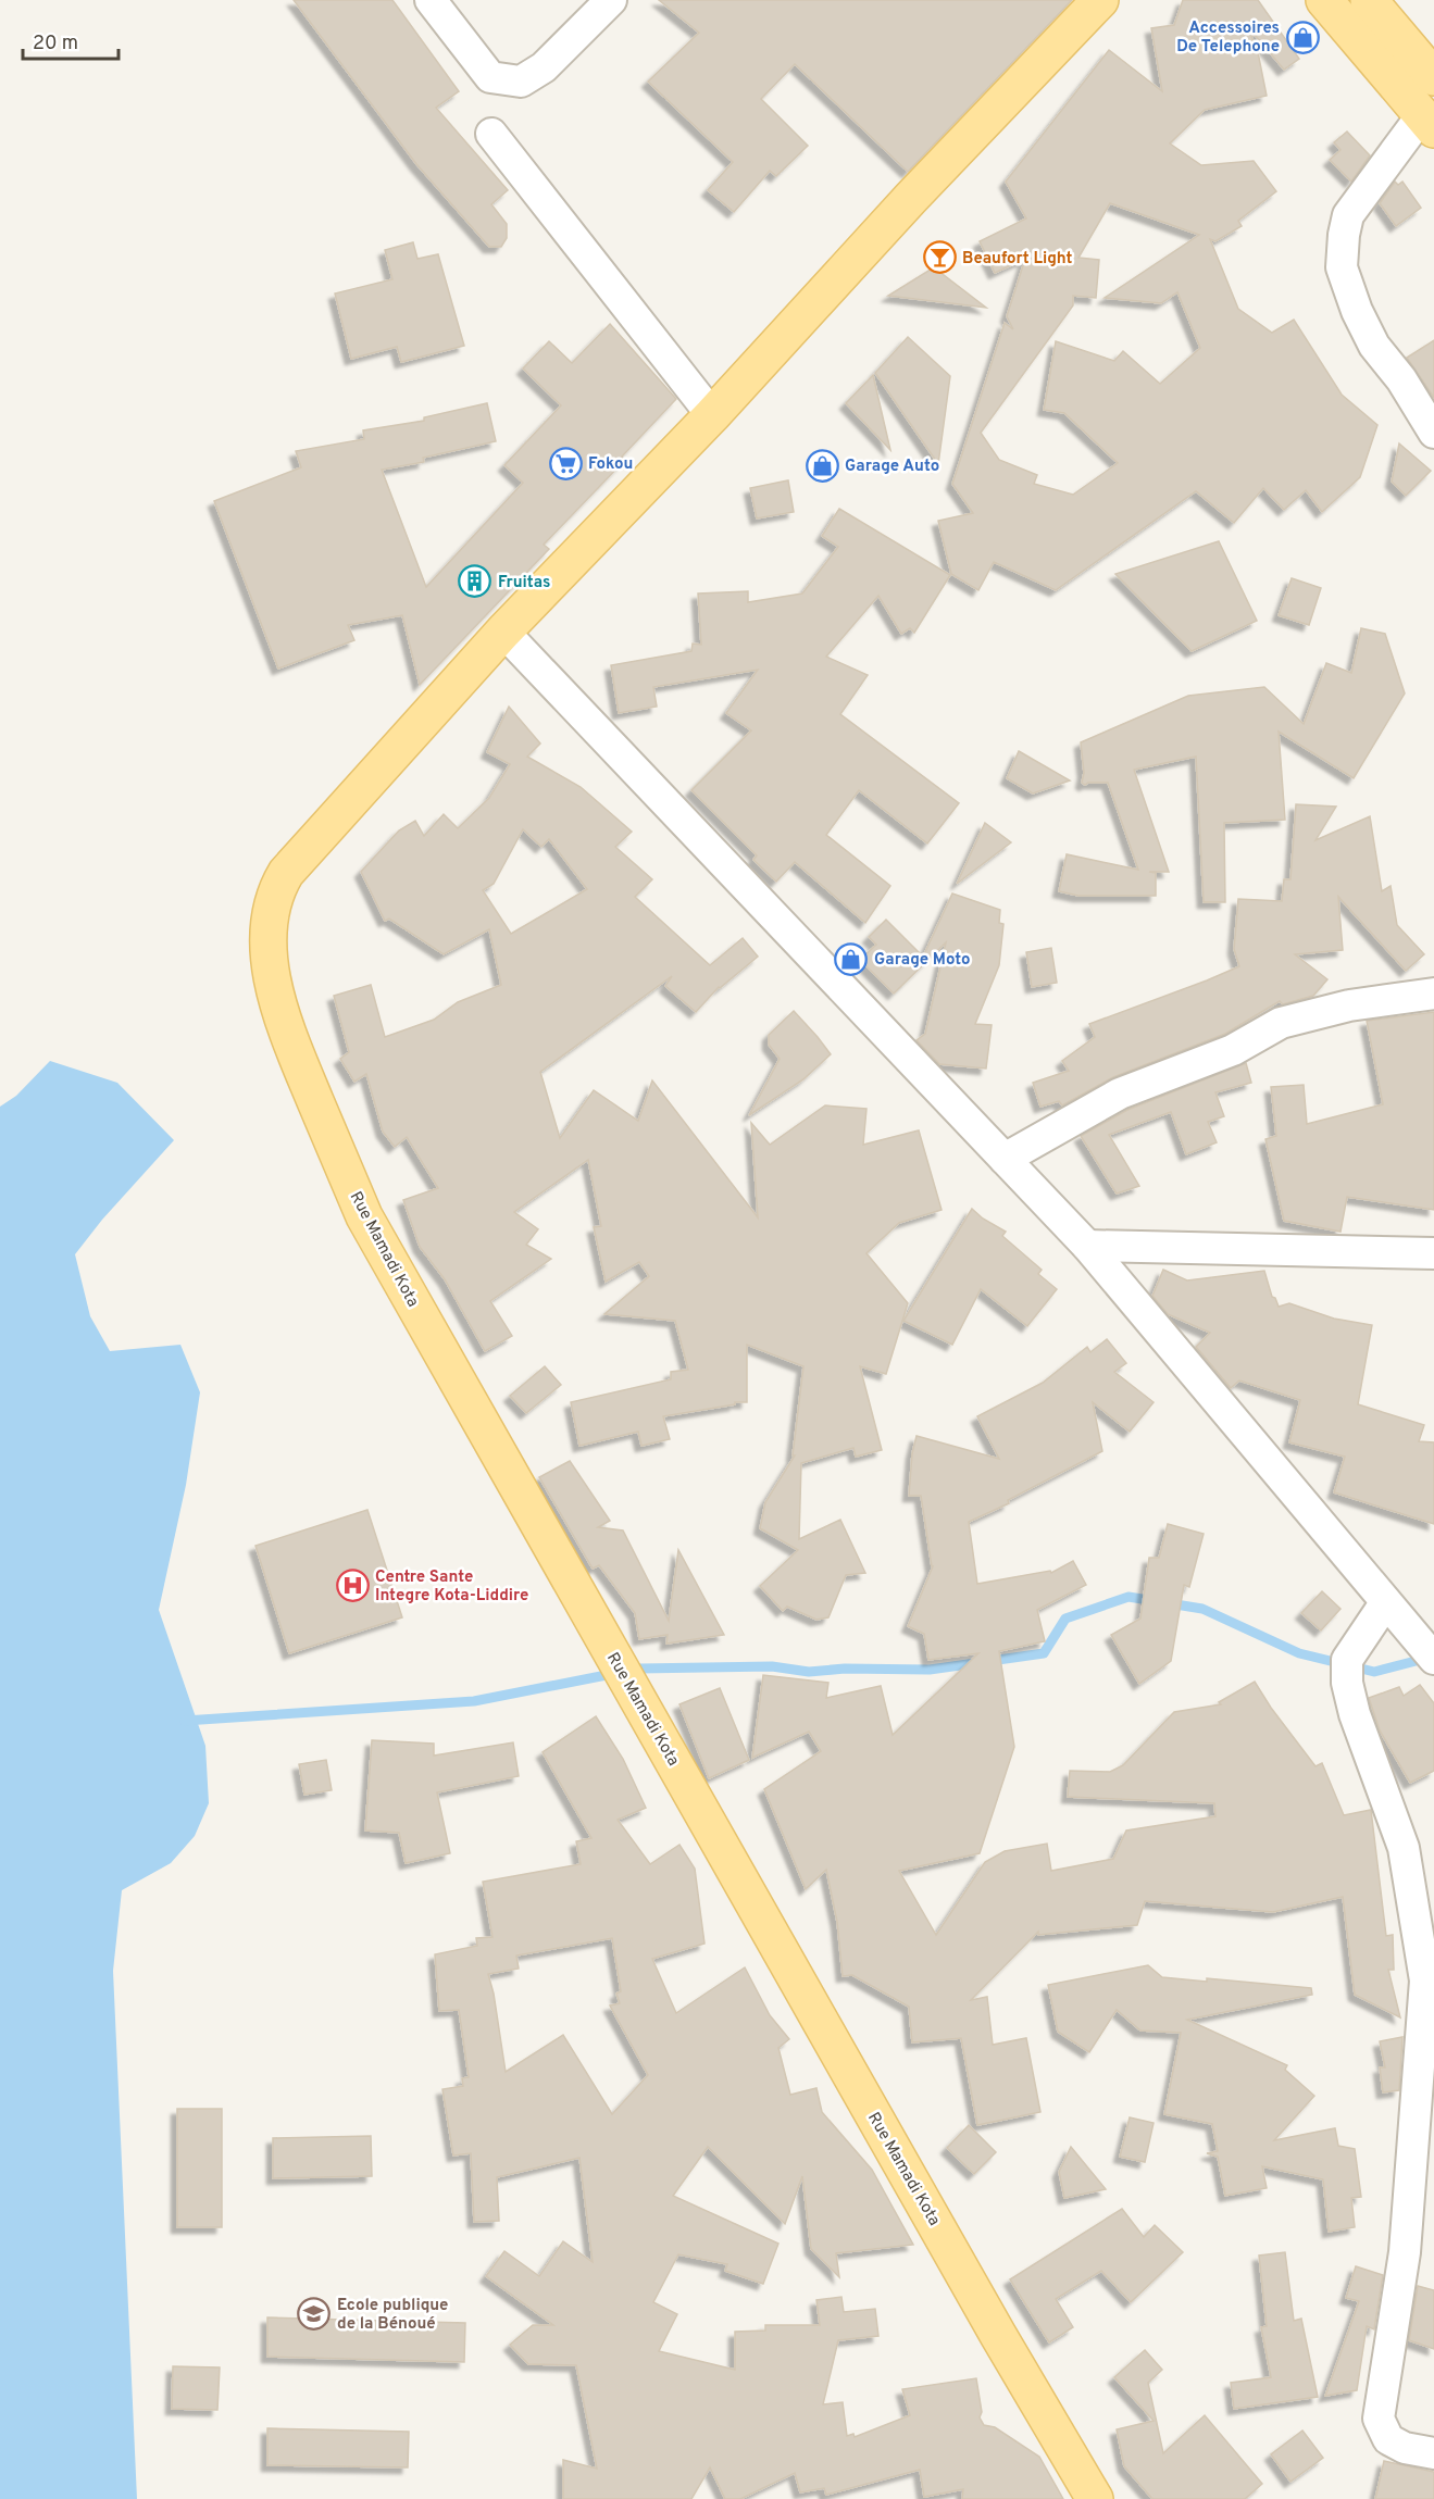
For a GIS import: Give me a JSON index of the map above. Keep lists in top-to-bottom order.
{
  "streets": {
    "main road": ["Rue Mamadi Kota"]
  },
  "places": {
    "shop": ["Accessoires De Telephone", "Garage Auto", "Garage Moto"],
    "bar": ["Beaufort Light"],
    "supermarket": ["Fokou"],
    "building": ["Fruitas"],
    "hospital": ["Centre Sante Integre Kota-Liddire"],
    "school or university": ["Ecole publique de la Bénoué"]
  },
  "scale_bar": "20 m"
}
